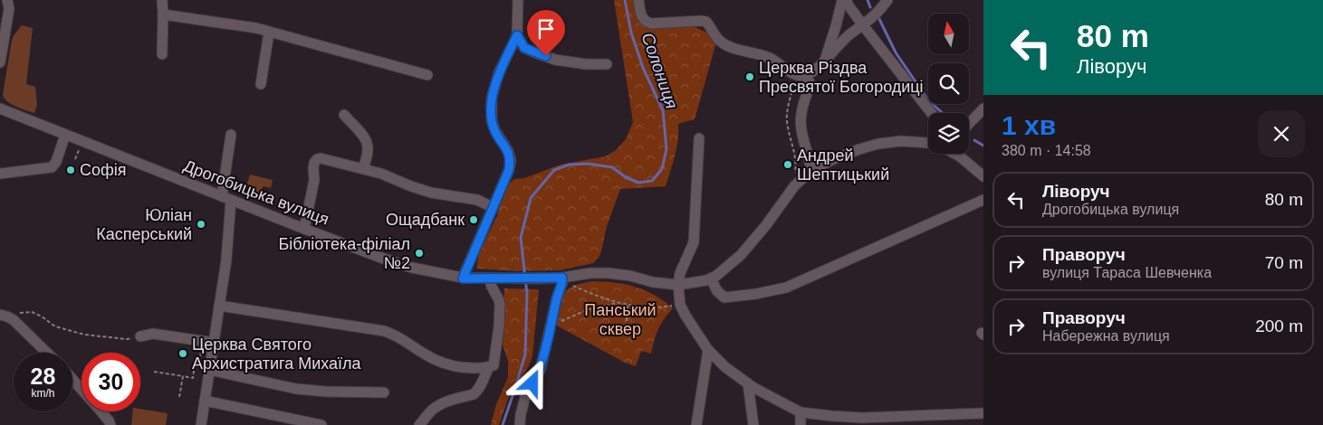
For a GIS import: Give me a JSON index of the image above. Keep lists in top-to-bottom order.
{
  "streets": {
    "street": ["Дрогобицька вулиця"]
  },
  "water": ["Солониця"],
  "parks": ["Панський сквер"],
  "places": [
    "Церква Різдва Пресвятої Богородиці",
    "Андрей Шептицький",
    "Софія",
    "Ощадбанк",
    "Юліан Касперський",
    "Бібліотека-філіал №2",
    "Церква Святого Архистратига Михаїла"
  ],
  "north": "top",
  "page": {
    "turn": ["80 m", "Ліворуч"],
    "heading": ["1 хв", "380 m · 14:58"],
    "list": [
      {
        "name": "Ліворуч",
        "note": "Дрогобицька вулиця",
        "value": "80 m"
      },
      {
        "name": "Праворуч",
        "note": "вулиця Тараса Шевченка",
        "value": "70 m"
      },
      {
        "name": "Праворуч",
        "note": "Набережна вулиця",
        "value": "200 m"
      }
    ],
    "speed": "28 km/h",
    "limit": "30"
  }
}
